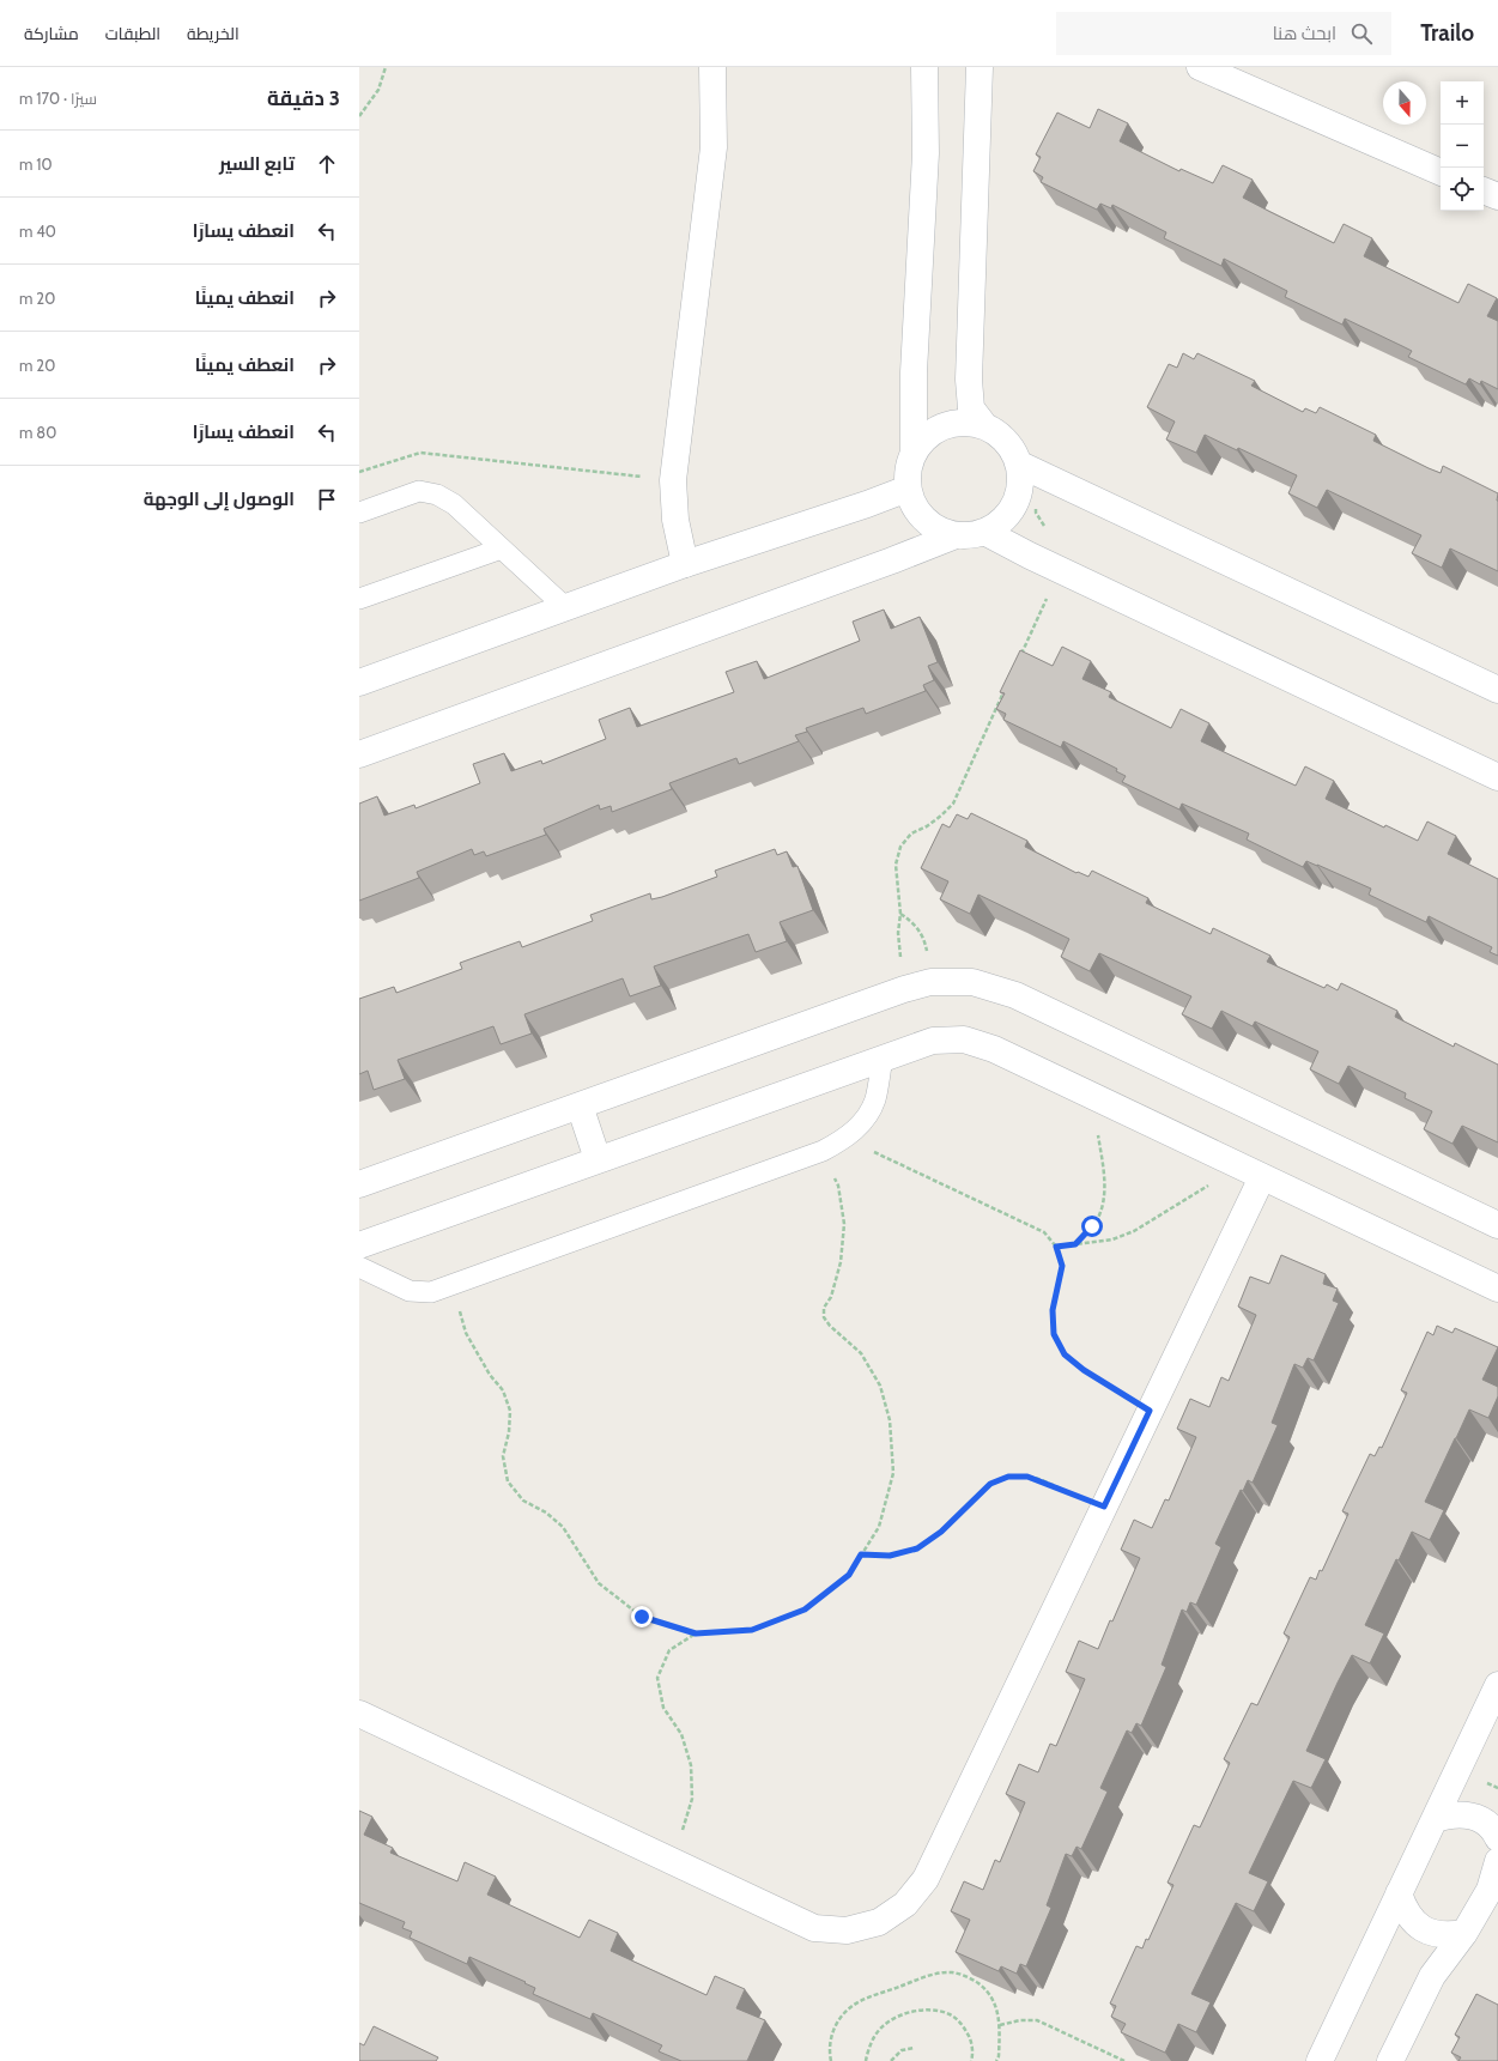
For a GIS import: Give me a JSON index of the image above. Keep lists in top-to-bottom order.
{
  "north": "bottom",
  "page": {
    "header": "Trailo",
    "search": "ابحث هنا",
    "nav": ["الخريطة", "الطبقات", "مشاركة"],
    "heading": ["3 دقيقة", "سيرًا · 170 m"],
    "map_buttons": ["+", "−"],
    "list": [
      ["تابع السير", "10 m"],
      ["انعطف يسارًا", "40 m"],
      ["انعطف يمينًا", "20 m"],
      ["انعطف يمينًا", "20 m"],
      ["انعطف يسارًا", "80 m"],
      "الوصول إلى الوجهة"
    ]
  }
}
